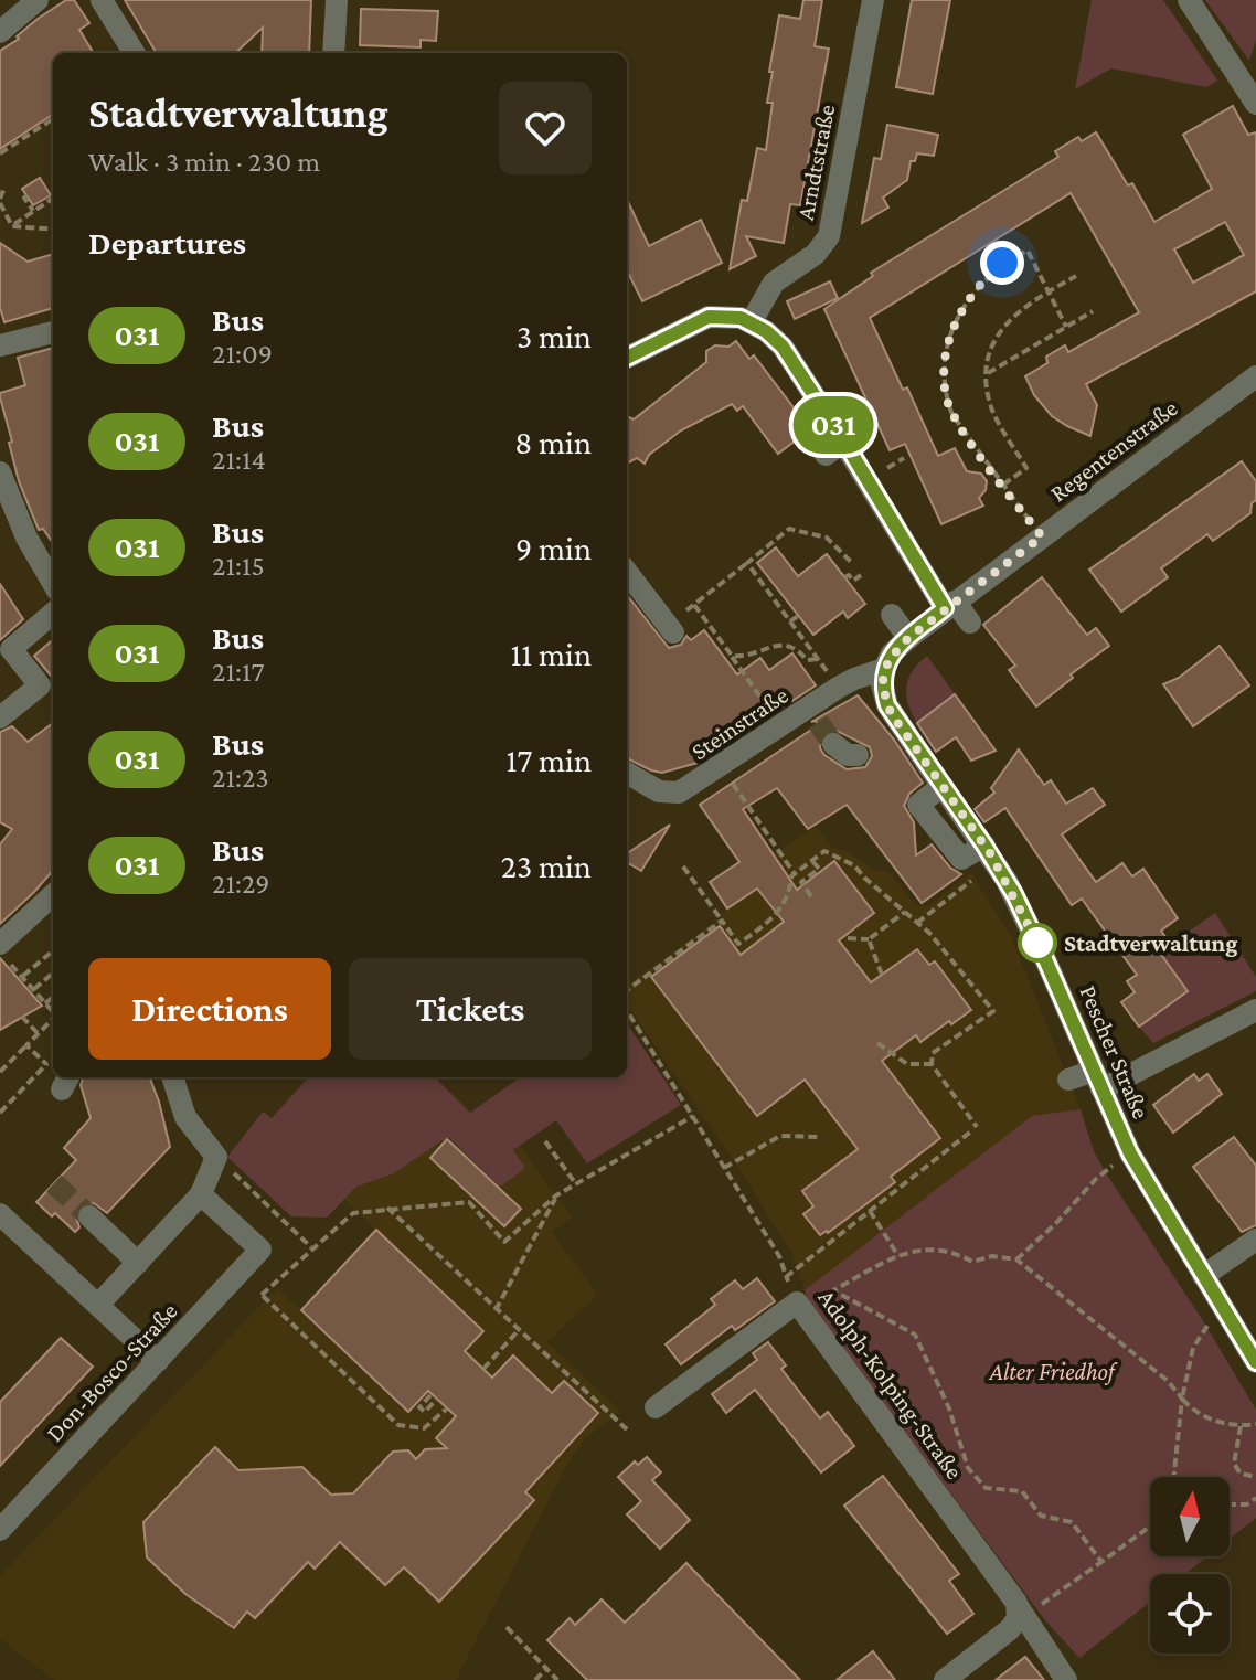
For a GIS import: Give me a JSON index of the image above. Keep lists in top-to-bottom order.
{
  "streets": {
    "street": [
      "Arndtstraße",
      "Regentenstraße",
      "Steinstraße",
      "Pescher Straße",
      "Don-Bosco-Straße",
      "Adolph-Kolping-Straße"
    ]
  },
  "crossings": [
    ["Regentenstraße", "Steinstraße"],
    ["Regentenstraße", "Pescher Straße"],
    ["Steinstraße", "Pescher Straße"]
  ],
  "parks": ["Alter Friedhof"],
  "places": ["Stadtverwaltung"],
  "lines": ["bus line 031"],
  "north": "top",
  "page": {
    "on_map": "031",
    "heading": [
      ["Stadtverwaltung", "Walk · 3 min · 230 m"],
      "Departures"
    ],
    "list": [
      {
        "mark": "031",
        "name": "Bus",
        "note": "21:09",
        "value": "3 min"
      },
      {
        "mark": "031",
        "name": "Bus",
        "note": "21:14",
        "value": "8 min"
      },
      {
        "mark": "031",
        "name": "Bus",
        "note": "21:15",
        "value": "9 min"
      },
      {
        "mark": "031",
        "name": "Bus",
        "note": "21:17",
        "value": "11 min"
      },
      {
        "mark": "031",
        "name": "Bus",
        "note": "21:23",
        "value": "17 min"
      },
      {
        "mark": "031",
        "name": "Bus",
        "note": "21:29",
        "value": "23 min"
      }
    ],
    "buttons": ["Directions", "Tickets"]
  }
}
